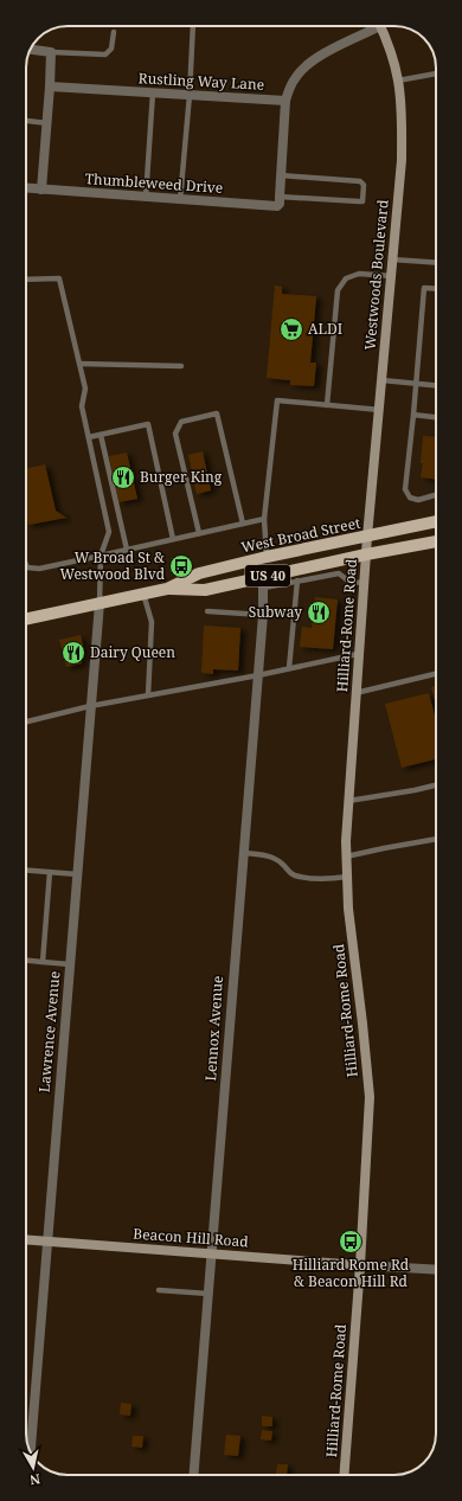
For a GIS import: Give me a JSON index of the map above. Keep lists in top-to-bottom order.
{
  "streets": {
    "main road": [
      "Westwoods Boulevard",
      "West Broad Street",
      "US 40",
      "Hilliard-Rome Road",
      "Beacon Hill Road"
    ],
    "street": [
      "Rustling Way Lane",
      "Thumbleweed Drive",
      "Lennox Avenue",
      "Lawrence Avenue"
    ]
  },
  "crossings": [
    ["Westwoods Boulevard", "West Broad Street"],
    ["Westwoods Boulevard", "Hilliard-Rome Road"],
    ["West Broad Street", "Hilliard-Rome Road"],
    ["West Broad Street", "Lennox Avenue"],
    ["West Broad Street", "Lawrence Avenue"],
    ["Hilliard-Rome Road", "Beacon Hill Road"],
    ["Lennox Avenue", "Beacon Hill Road"],
    ["Lawrence Avenue", "Beacon Hill Road"]
  ],
  "places": {
    "supermarket": ["ALDI"],
    "restaurant": ["Burger King", "Subway", "Dairy Queen"],
    "bus stop": ["W Broad St & Westwood Blvd", "Hilliard Rome Rd & Beacon Hill Rd"]
  },
  "north": "bottom"
}
